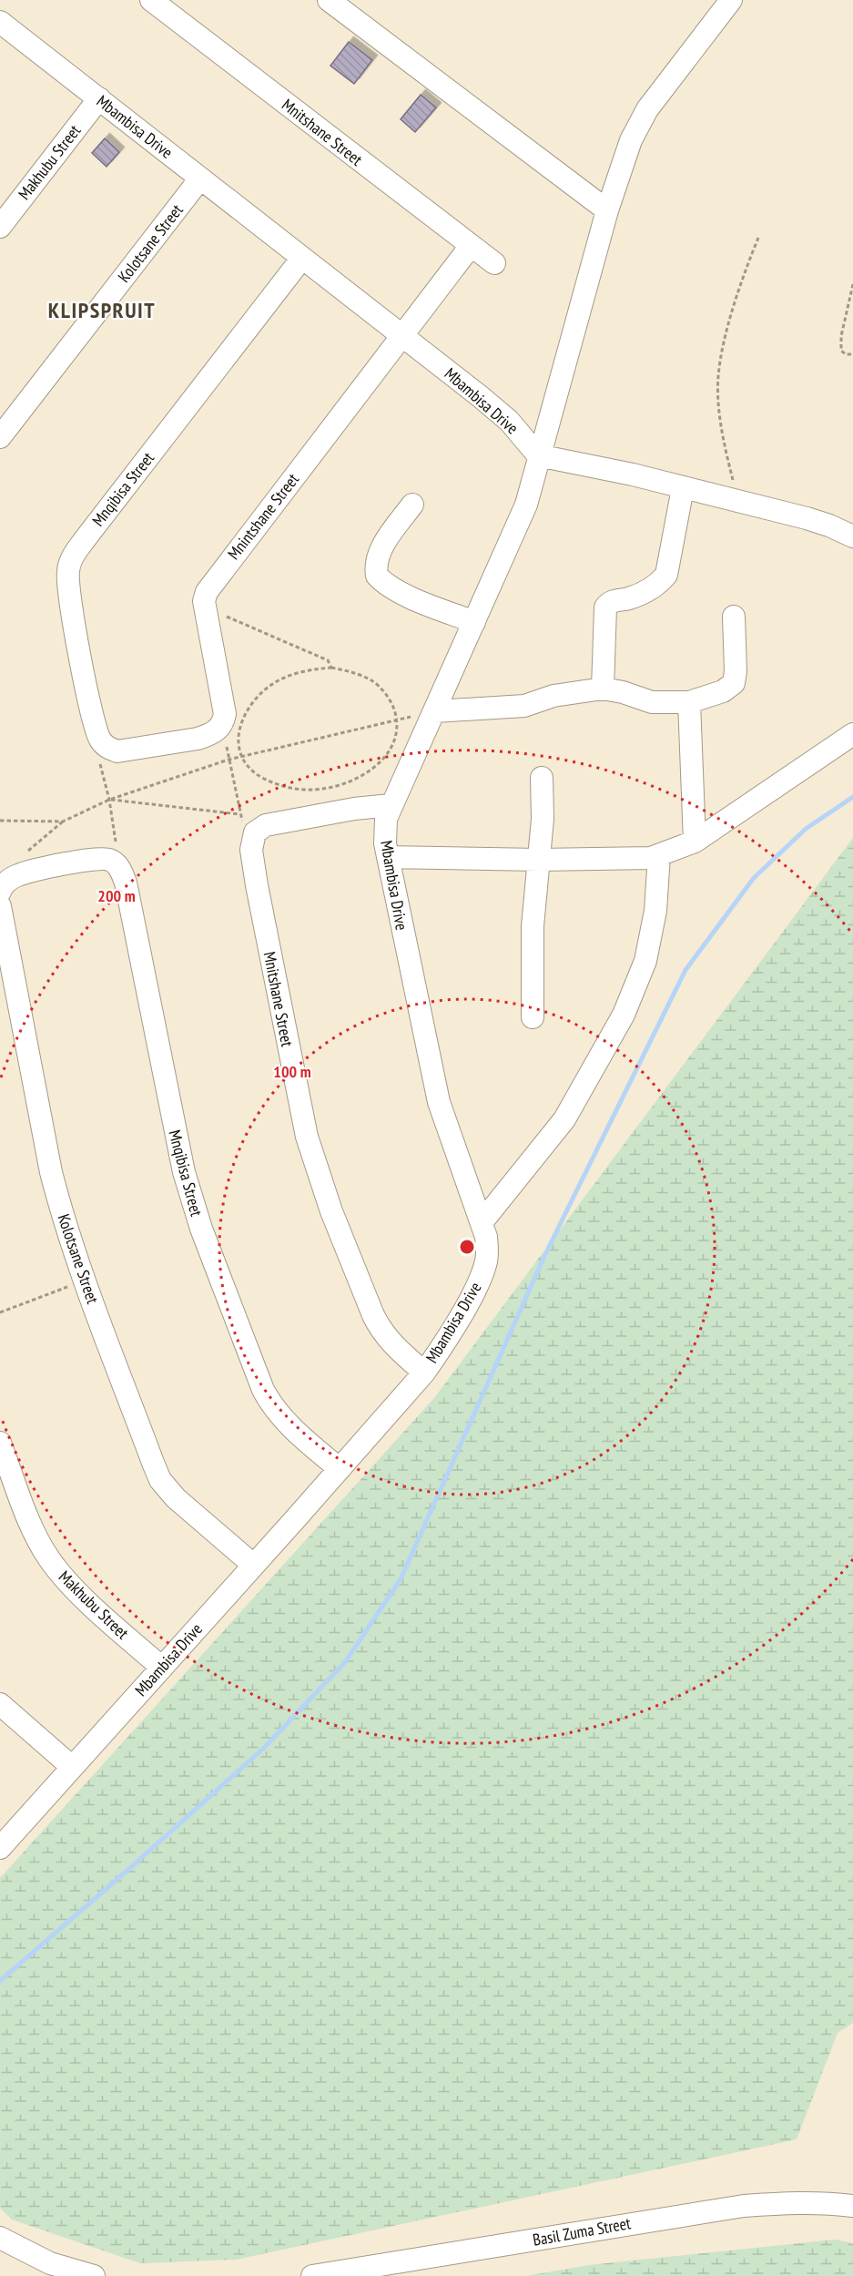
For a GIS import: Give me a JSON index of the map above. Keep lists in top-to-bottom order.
{
  "streets": {
    "street": [
      "Mbambisa Drive",
      "Mnitshane Street",
      "Makhubu Street",
      "Kolotsane Street",
      "Mnqibisa Street",
      "Mnintshane Street",
      "Basil Zuma Street"
    ]
  },
  "crossings": [
    ["Mbambisa Drive", "Mnitshane Street"],
    ["Mbambisa Drive", "Makhubu Street"],
    ["Mbambisa Drive", "Kolotsane Street"],
    ["Mbambisa Drive", "Mnqibisa Street"],
    ["Mbambisa Drive", "Mnintshane Street"],
    ["Mnitshane Street", "Mnintshane Street"]
  ],
  "districts": ["KLIPSPRUIT"],
  "rings": ["200 m", "100 m"]
}
